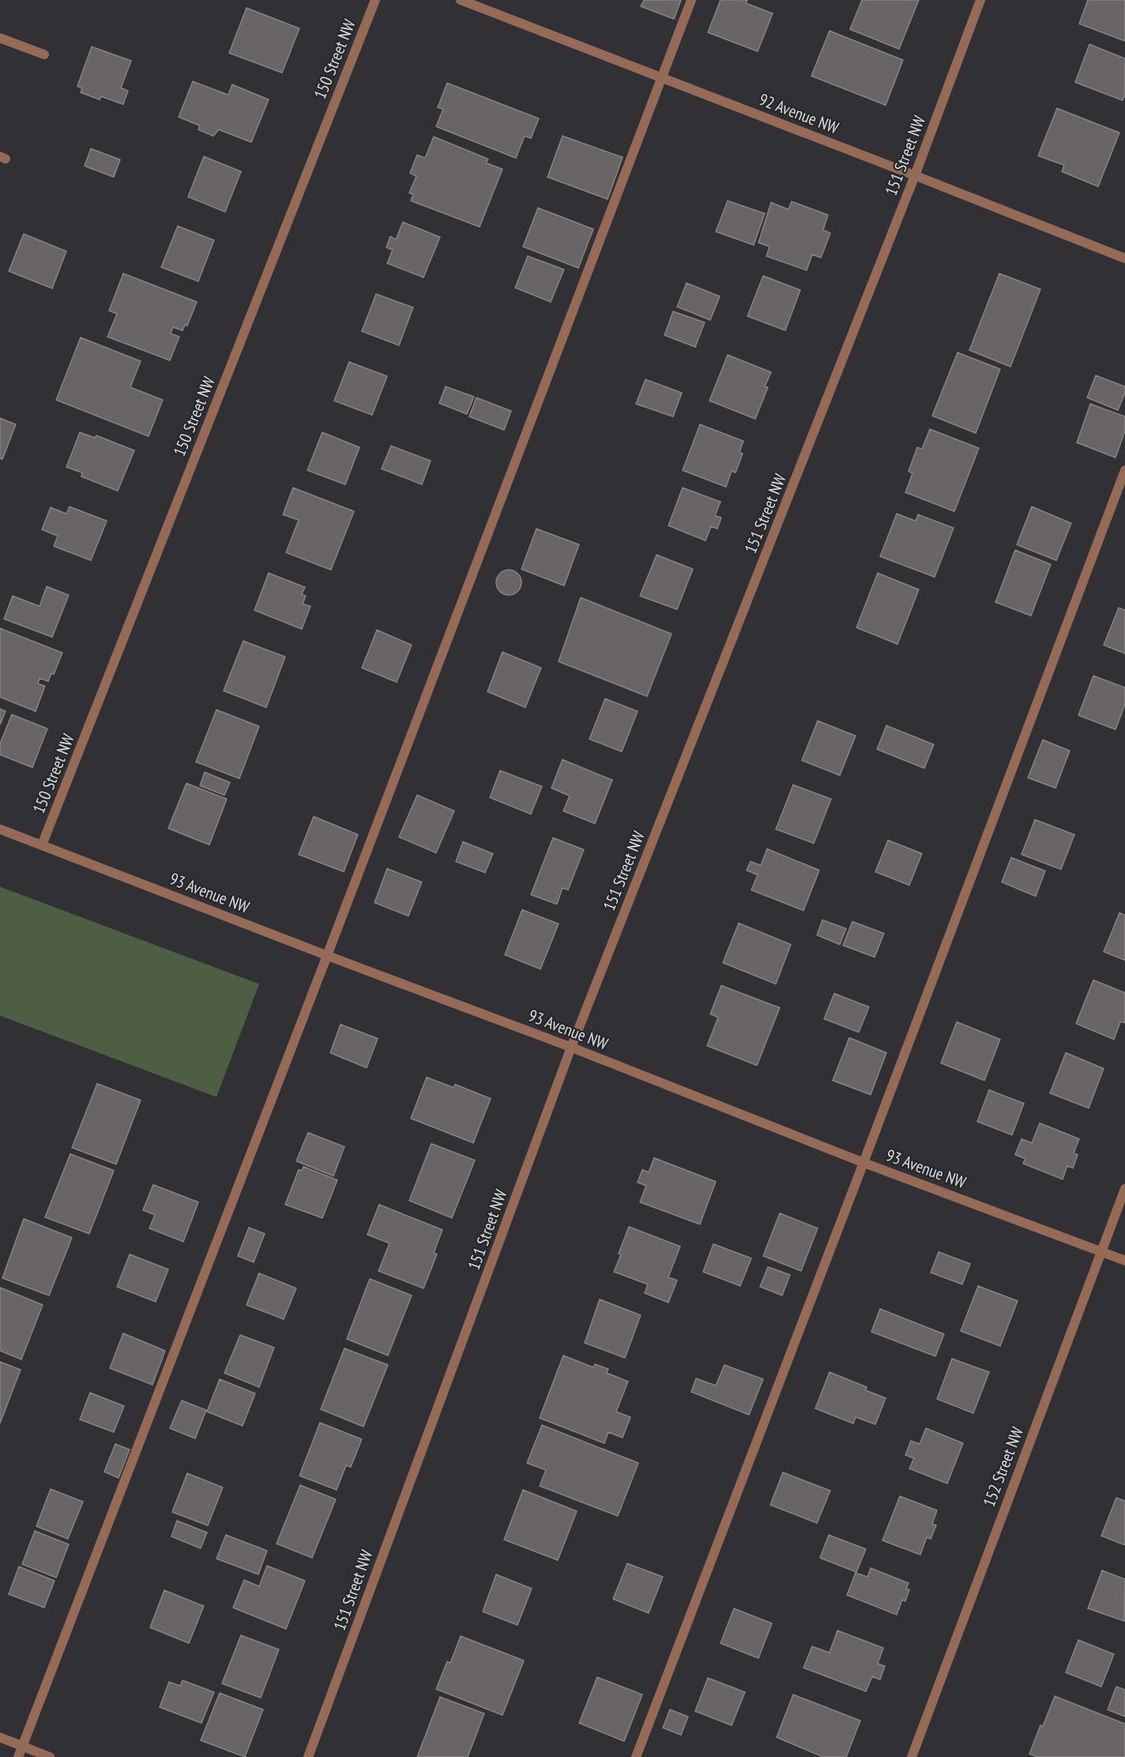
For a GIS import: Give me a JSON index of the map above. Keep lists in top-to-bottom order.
{
  "streets": {
    "street": [
      "150 Street NW",
      "92 Avenue NW",
      "151 Street NW",
      "93 Avenue NW",
      "152 Street NW"
    ]
  },
  "crossings": [
    ["150 Street NW", "93 Avenue NW"],
    ["92 Avenue NW", "151 Street NW"],
    ["151 Street NW", "93 Avenue NW"],
    ["93 Avenue NW", "152 Street NW"]
  ]
}
